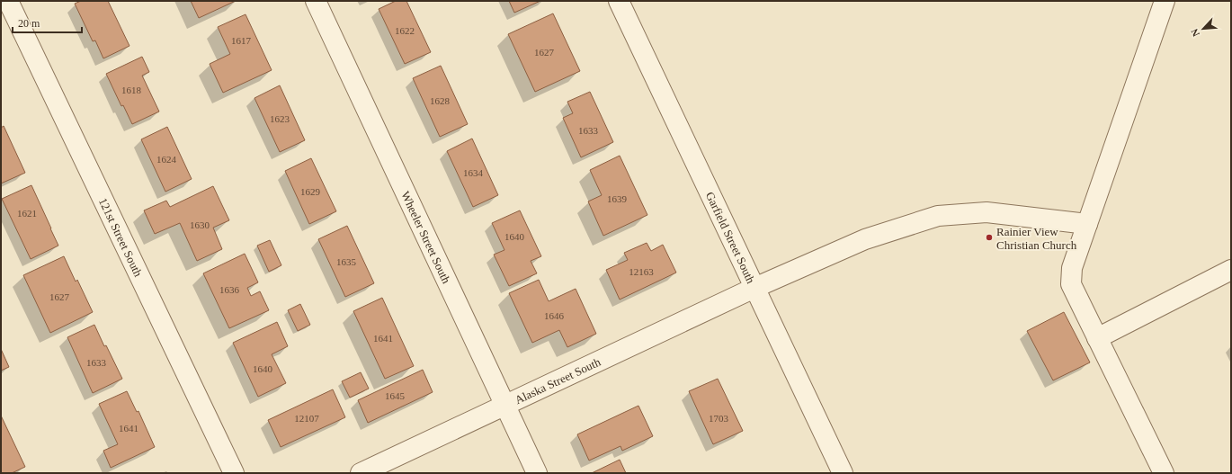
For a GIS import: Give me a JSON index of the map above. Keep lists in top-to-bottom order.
{
  "streets": {
    "street": [
      "Wheeler Street South",
      "121st Street South",
      "Garfield Street South",
      "Alaska Street South"
    ]
  },
  "crossings": [
    ["Wheeler Street South", "Alaska Street South"],
    ["Garfield Street South", "Alaska Street South"]
  ],
  "places": ["Rainier View Christian Church"],
  "house_numbers": [
    "1622",
    "1617",
    "1627",
    "1618",
    "1628",
    "1623",
    "1633",
    "1624",
    "1634",
    "1629",
    "1639",
    "1621",
    "1630",
    "1640",
    "1635",
    "12163",
    "1636",
    "1627",
    "1646",
    "1641",
    "1633",
    "1640",
    "1645",
    "12107",
    "1703",
    "1641"
  ],
  "scale_bar": "20 m",
  "north": "bottom left"
}
